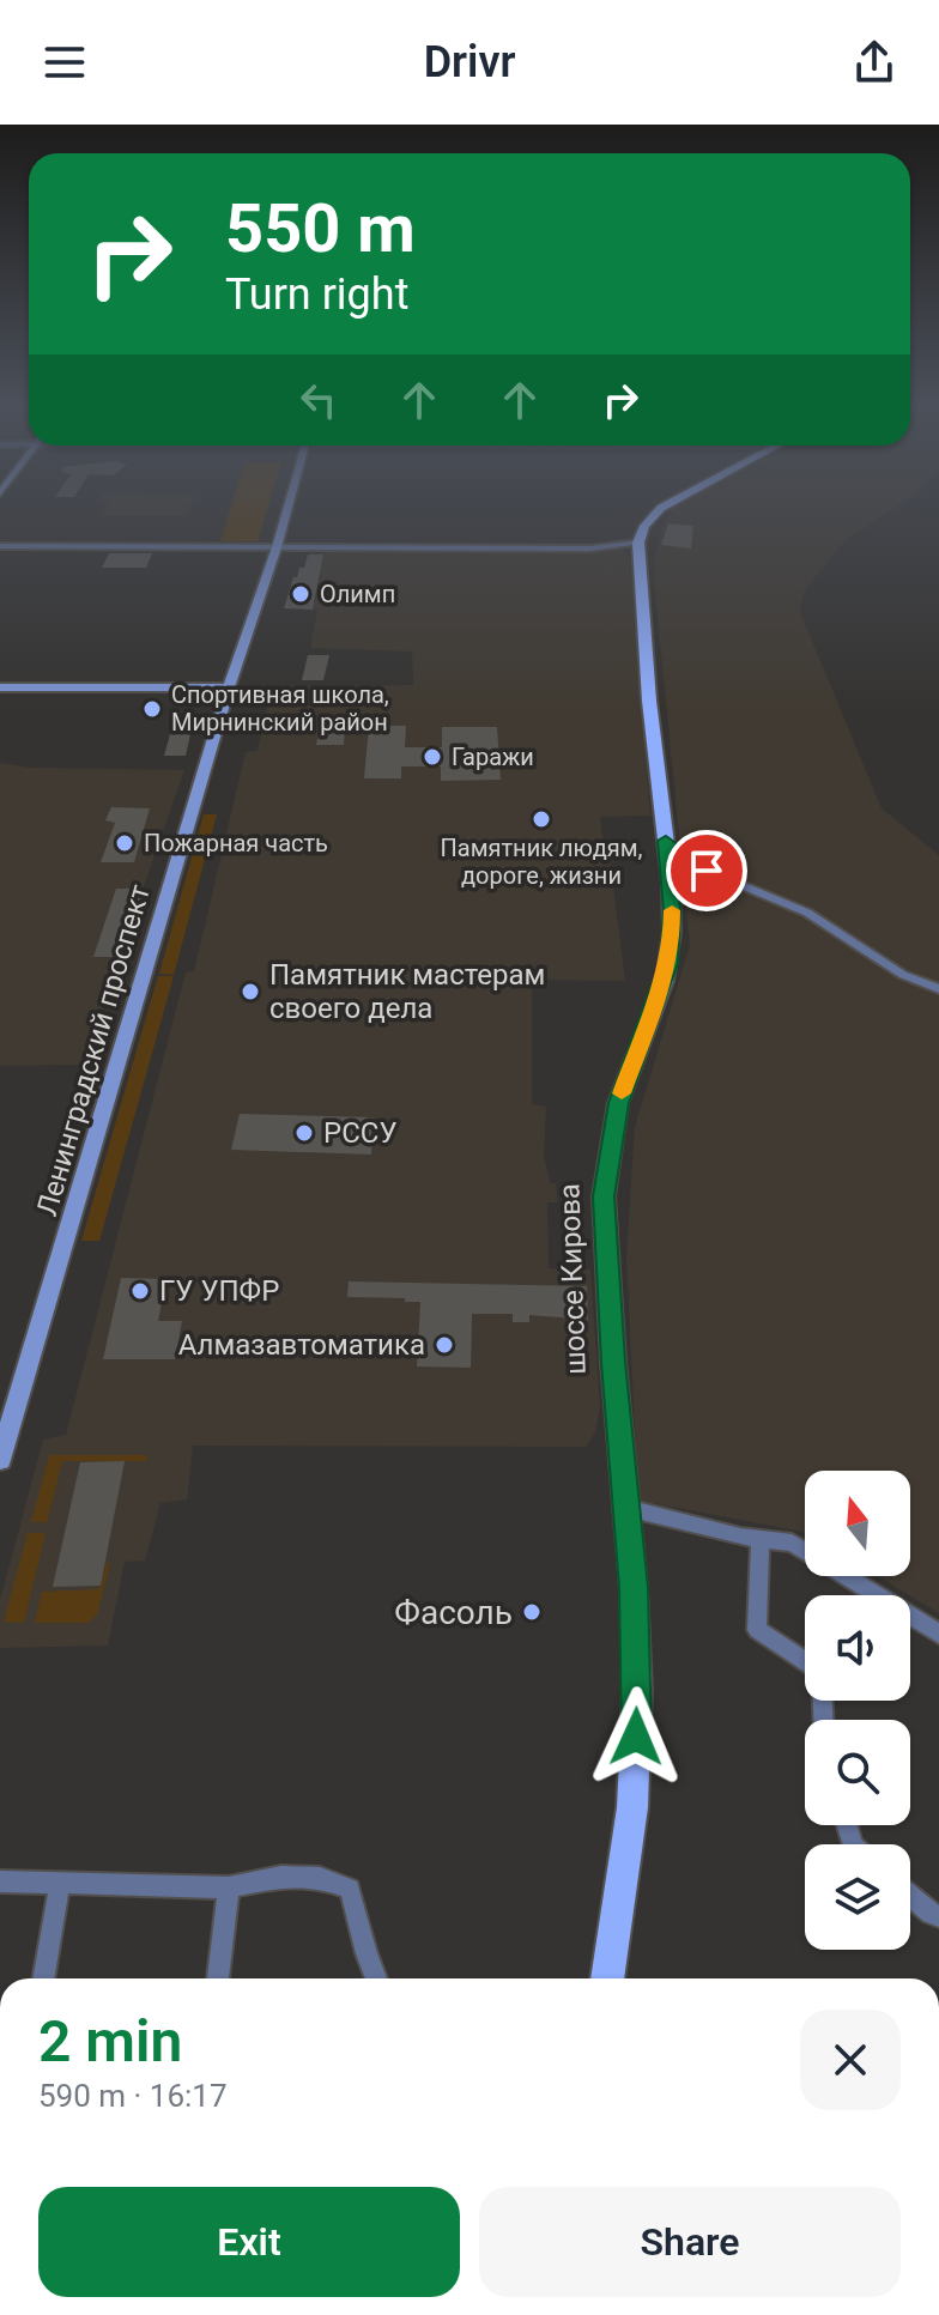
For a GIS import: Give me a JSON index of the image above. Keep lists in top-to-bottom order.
{
  "streets": {
    "main road": ["Ленинградский проспект", "шоссе Кирова"]
  },
  "places": [
    "Олимп",
    "Спортивная школа, Мирнинский район",
    "Гаражи",
    "Памятник людям, дороге, жизни",
    "Пожарная часть",
    "Памятник мастерам своего дела",
    "РССУ",
    "ГУ УПФР",
    "Алмазавтоматика",
    "Фасоль"
  ],
  "north": "top",
  "page": {
    "header": "Drivr",
    "turn": ["550 m", "Turn right"],
    "heading": ["2 min", "590 m · 16:17"],
    "buttons": ["Exit", "Share"]
  }
}
